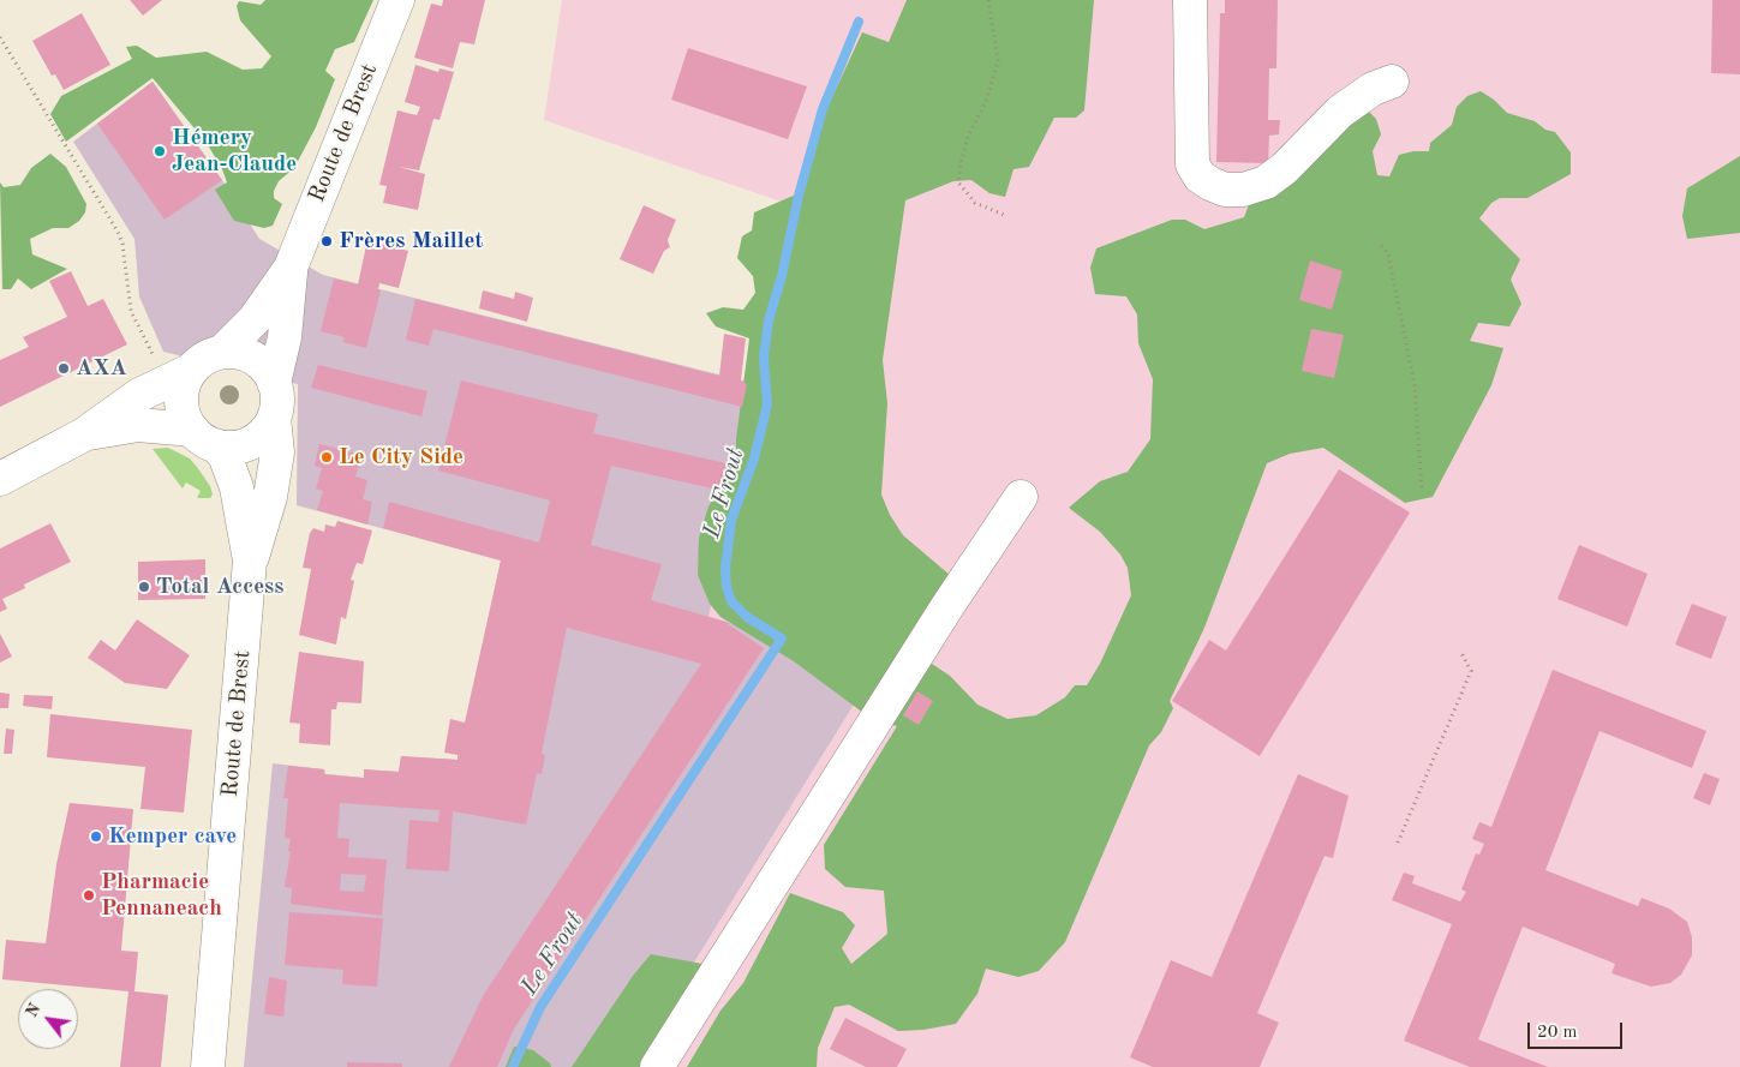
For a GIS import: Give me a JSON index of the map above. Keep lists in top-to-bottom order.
{
  "streets": {
    "main road": ["Route de Brest"]
  },
  "water": ["Le Frout"],
  "places": [
    "Hémery Jean-Claude",
    "Frères Maillet",
    "AXA",
    "Le City Side",
    "Total Access",
    "Kemper cave",
    "Pharmacie Pennaneach"
  ],
  "scale_bar": "20 m",
  "north": "top left"
}
